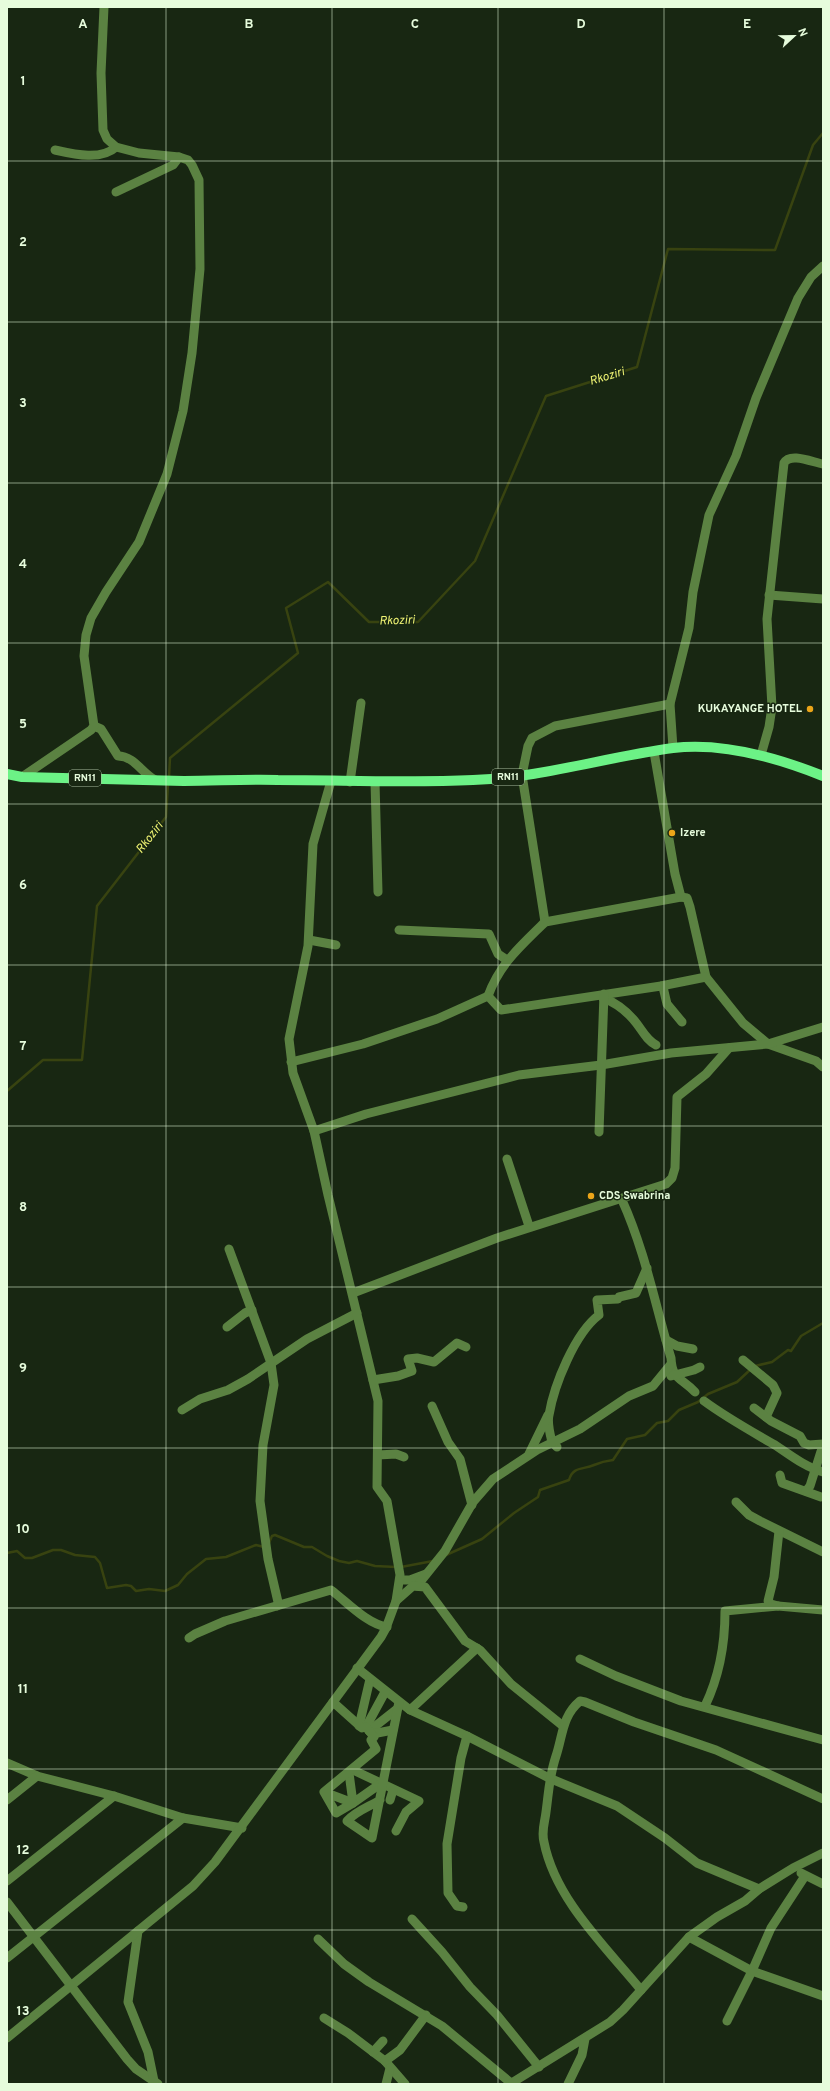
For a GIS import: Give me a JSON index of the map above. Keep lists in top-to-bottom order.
{
  "streets": {
    "main road": ["RN11"]
  },
  "water": ["Rkoziri"],
  "places": ["KUKAYANGE HOTEL", "Izere", "CDS Swabrina"],
  "north": "right",
  "grid": {
    "columns": [
      "A",
      "B",
      "C",
      "D",
      "E"
    ],
    "rows": [
      "1",
      "2",
      "3",
      "4",
      "5",
      "6",
      "7",
      "8",
      "9",
      "10",
      "11",
      "12",
      "13"
    ]
  }
}
